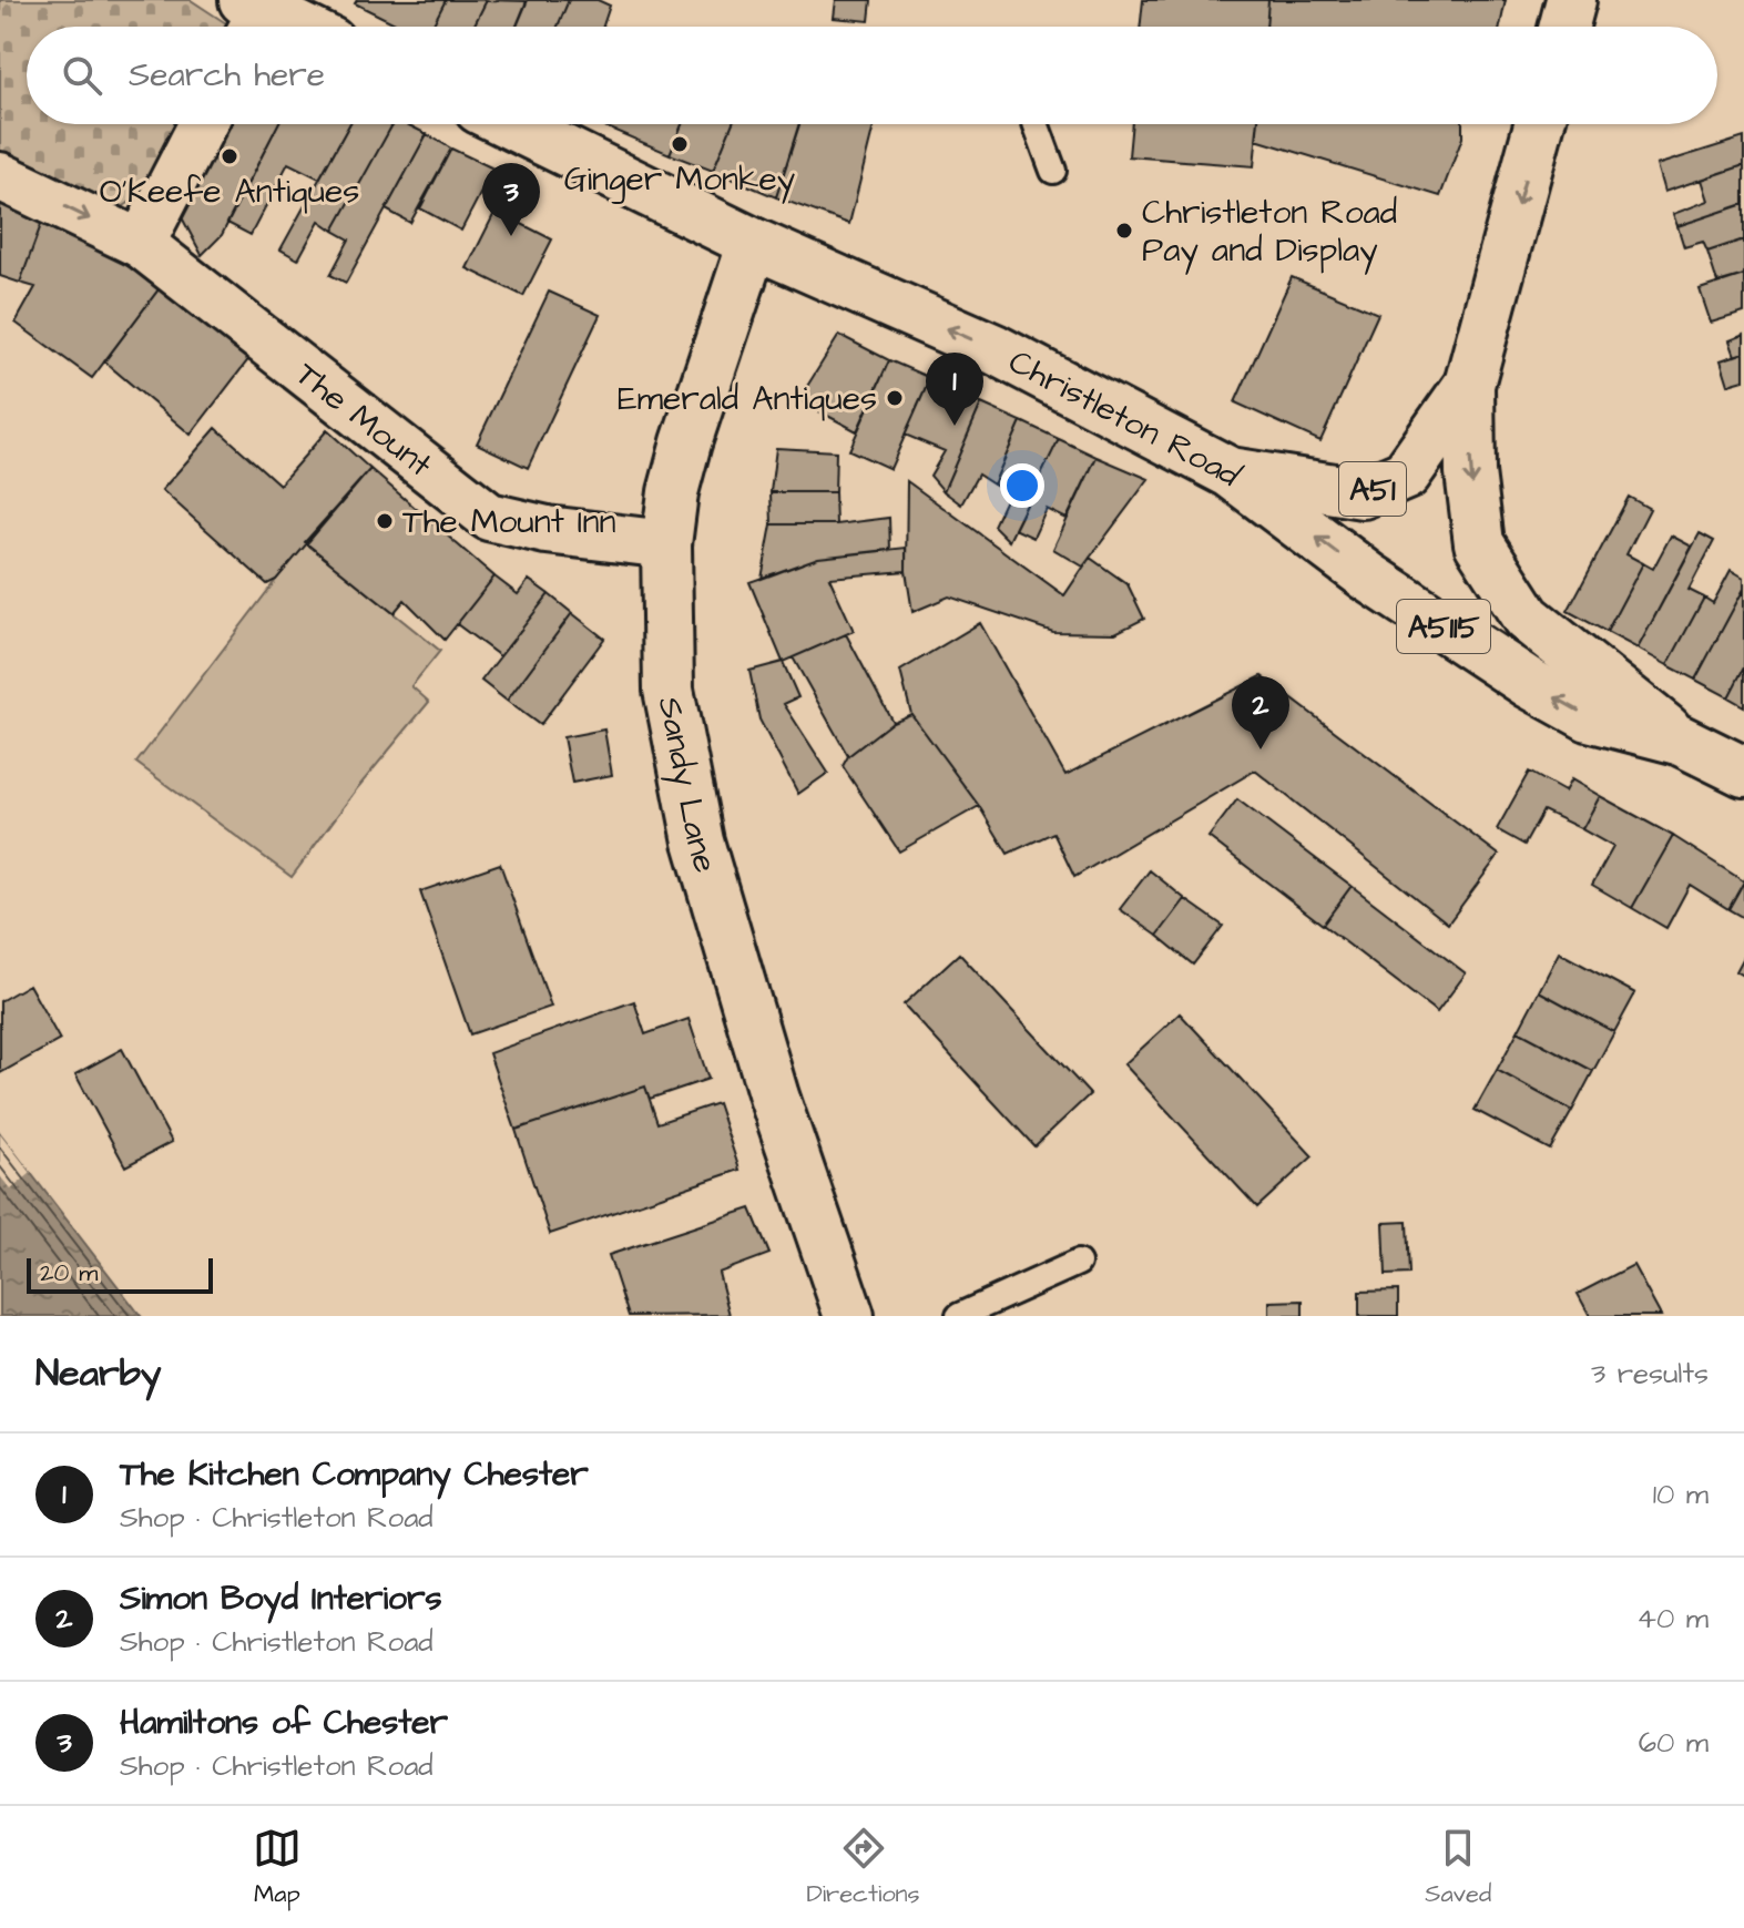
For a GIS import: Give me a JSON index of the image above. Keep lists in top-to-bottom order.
{
  "streets": {
    "main road": [
      "Christleton Road",
      "A51",
      "A5115",
      "Sandy Lane"
    ],
    "street": ["The Mount"]
  },
  "crossings": [
    ["The Mount", "Sandy Lane"],
    ["Christleton Road", "A51"],
    ["Christleton Road", "A5115"],
    ["Christleton Road", "Sandy Lane"],
    ["A51", "A5115"]
  ],
  "one_way": ["Christleton Road"],
  "places": [
    "Ginger Monkey",
    "O'Keefe Antiques",
    "Christleton Road Pay and Display",
    "Emerald Antiques",
    "The Mount Inn"
  ],
  "scale_bar": "20 m",
  "page": {
    "search": "Search here",
    "pins": ["3", "1", "2"],
    "scale": "20 m",
    "heading": ["Nearby", "3 results"],
    "list": [
      {
        "mark": "1",
        "name": "The Kitchen Company Chester",
        "note": "Shop · Christleton Road",
        "value": "10 m"
      },
      {
        "mark": "2",
        "name": "Simon Boyd Interiors",
        "note": "Shop · Christleton Road",
        "value": "40 m"
      },
      {
        "mark": "3",
        "name": "Hamiltons of Chester",
        "note": "Shop · Christleton Road",
        "value": "60 m"
      }
    ],
    "nav": ["Map", "Directions", "Saved"]
  }
}
